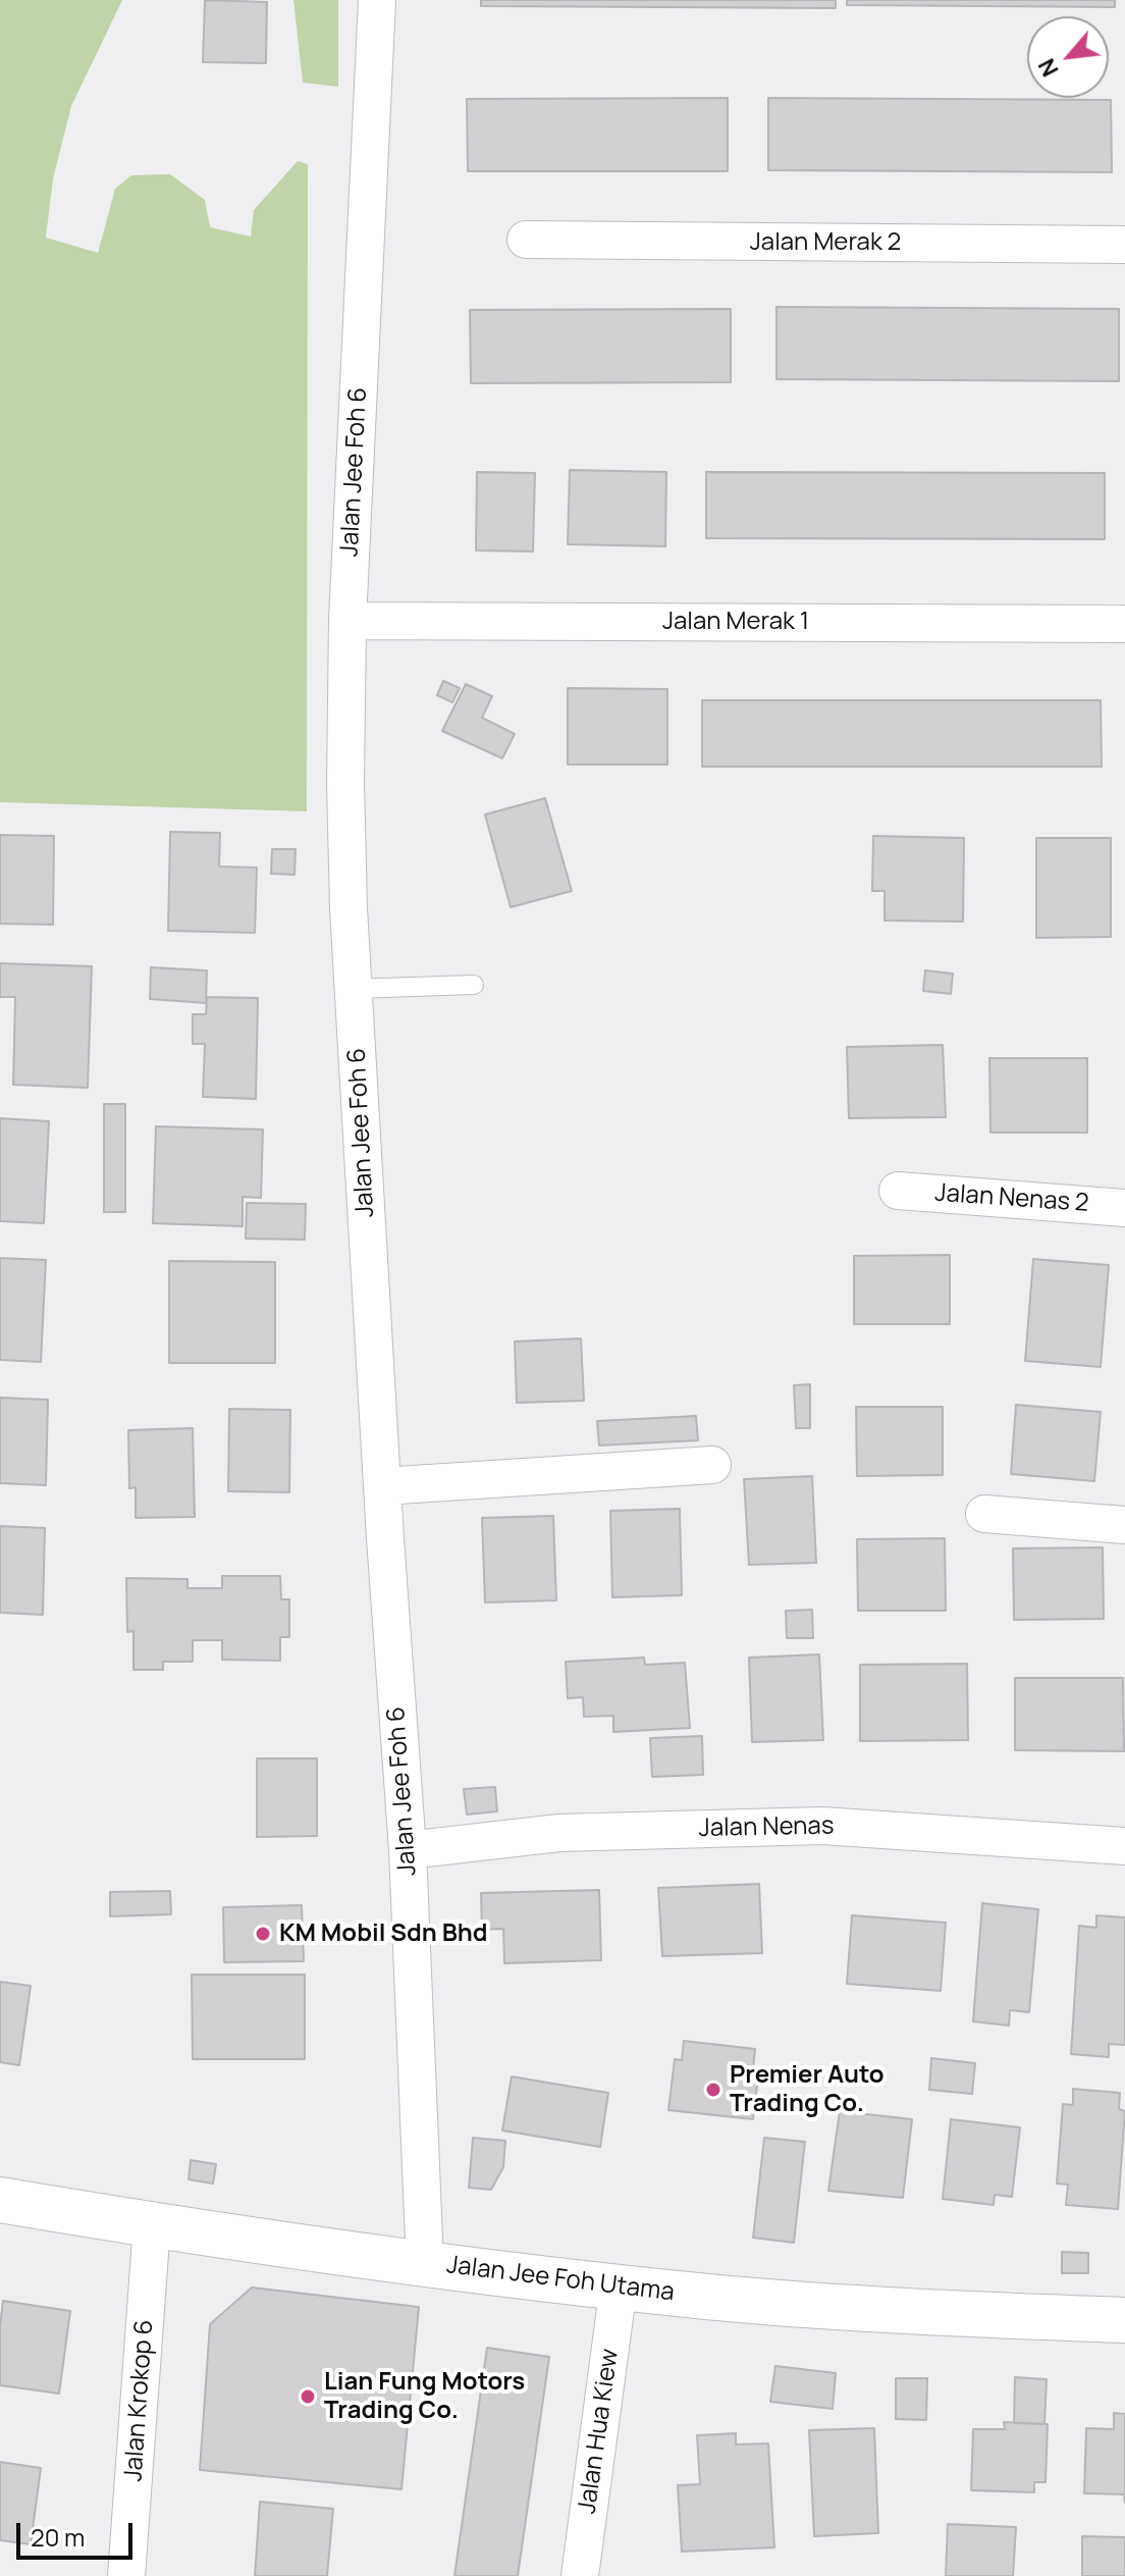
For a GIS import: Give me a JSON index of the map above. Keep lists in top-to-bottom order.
{
  "streets": {
    "street": [
      "Jalan Merak 2",
      "Jalan Jee Foh 6",
      "Jalan Merak 1",
      "Jalan Nenas 2",
      "Jalan Nenas",
      "Jalan Jee Foh Utama",
      "Jalan Krokop 6",
      "Jalan Hua Kiew"
    ]
  },
  "crossings": [
    ["Jalan Jee Foh 6", "Jalan Merak 1"],
    ["Jalan Jee Foh 6", "Jalan Nenas"],
    ["Jalan Jee Foh 6", "Jalan Jee Foh Utama"],
    ["Jalan Jee Foh Utama", "Jalan Krokop 6"],
    ["Jalan Jee Foh Utama", "Jalan Hua Kiew"]
  ],
  "places": ["KM Mobil Sdn Bhd", "Premier Auto Trading Co.", "Lian Fung Motors Trading Co."],
  "scale_bar": "20 m",
  "north": "bottom left"
}
